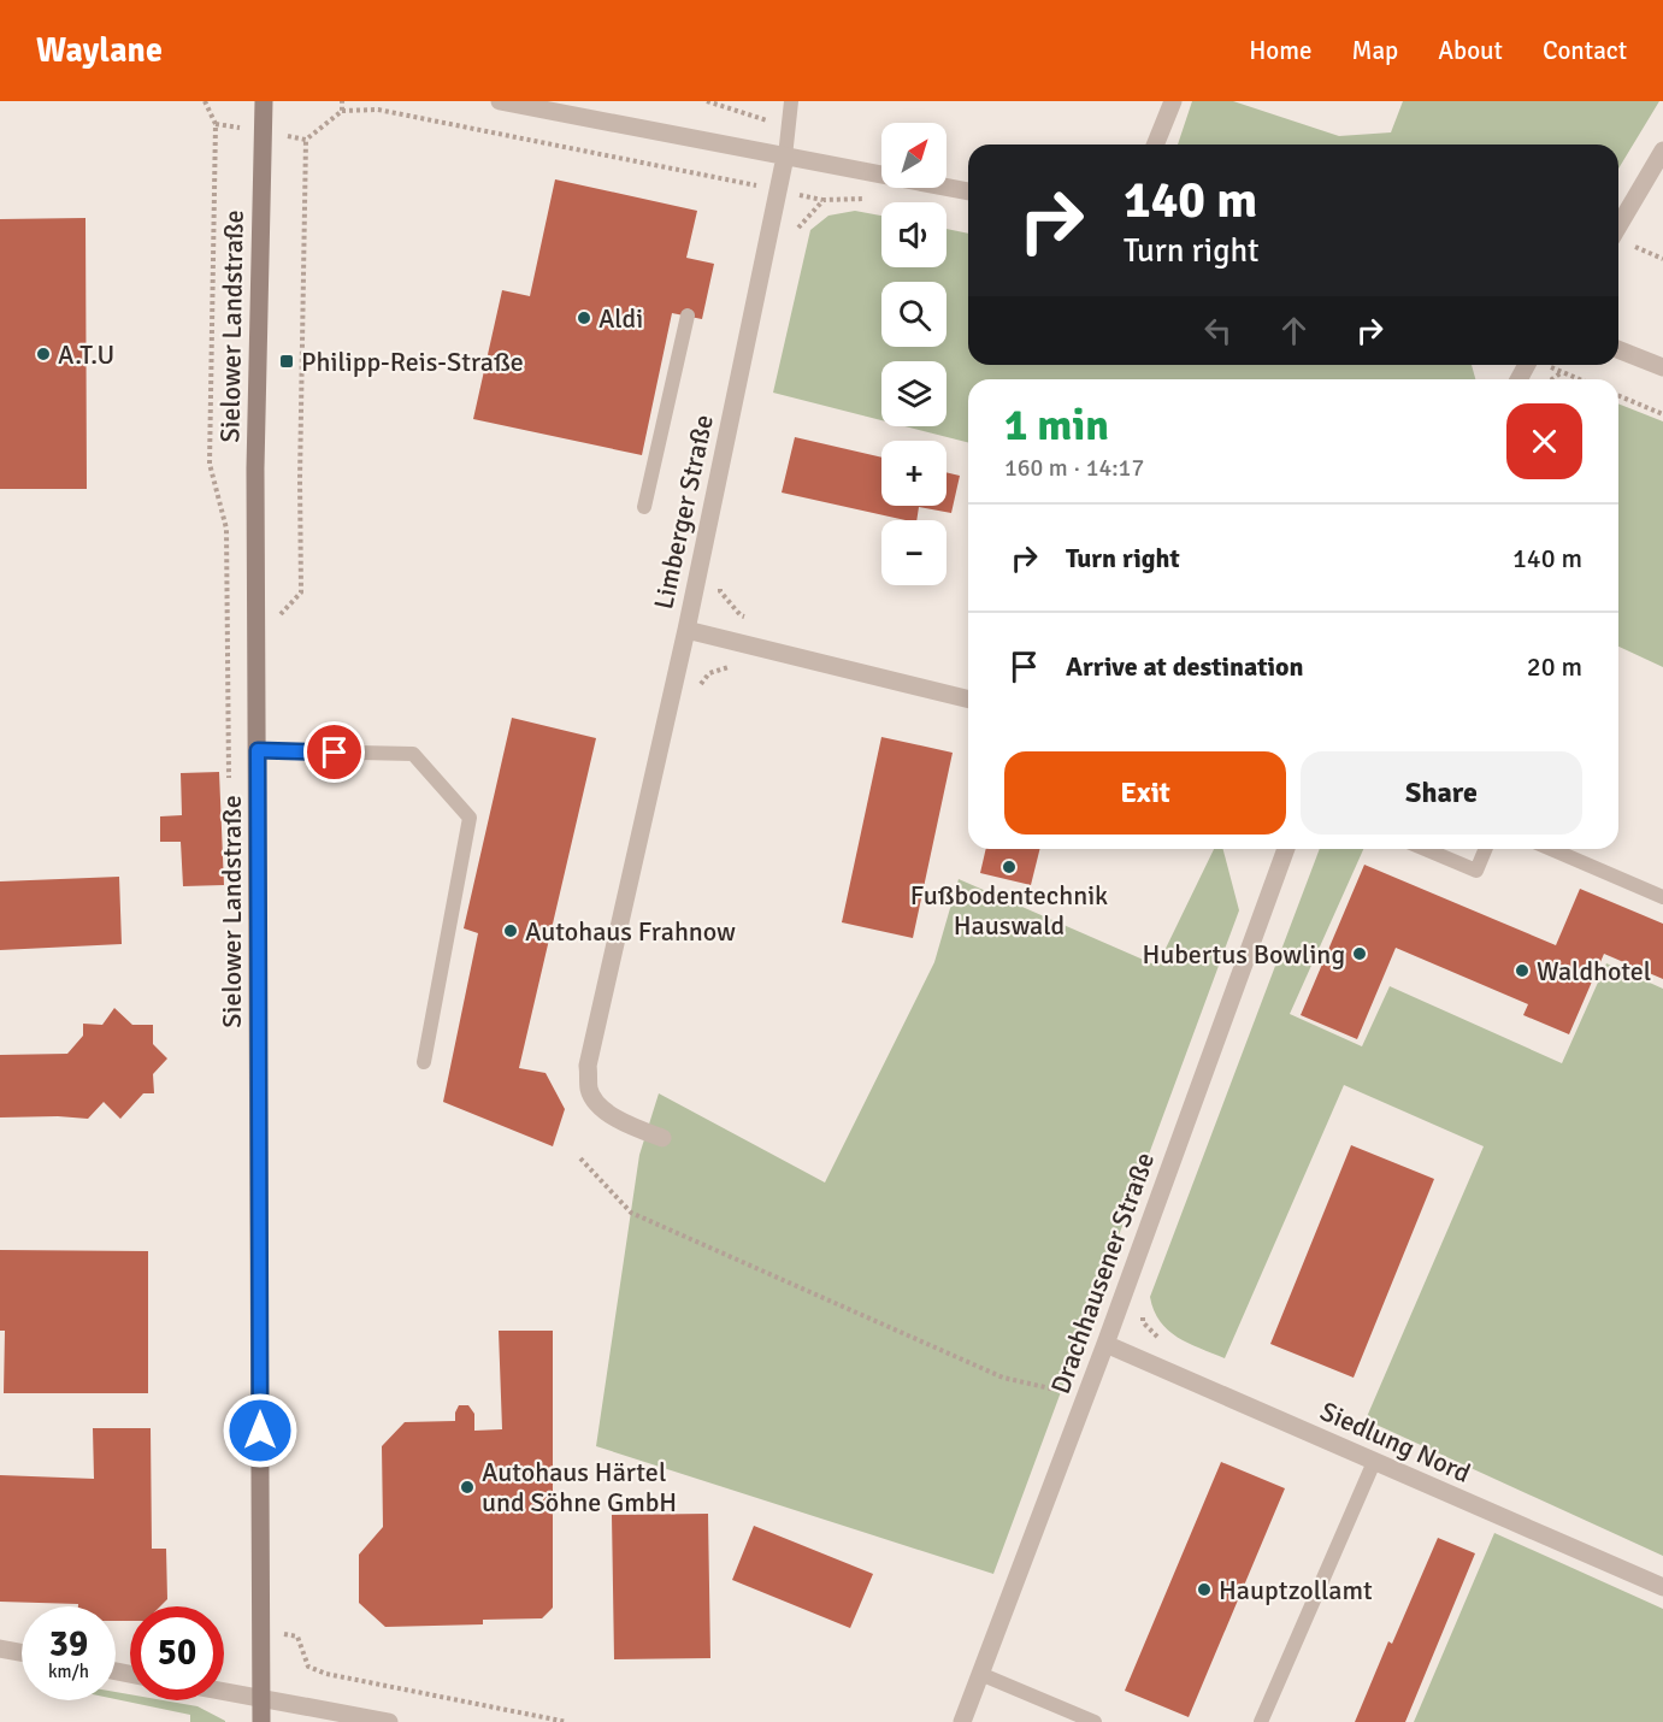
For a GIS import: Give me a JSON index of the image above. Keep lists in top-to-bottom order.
{
  "streets": {
    "main road": ["Sielower Landstraße"],
    "street": ["Limberger Straße", "Drachhausener Straße", "Siedlung Nord"]
  },
  "crossings": [
    ["Drachhausener Straße", "Siedlung Nord"]
  ],
  "places": {
    "other": [
      "Aldi",
      "A.T.U",
      "Fußbodentechnik Hauswald",
      "Autohaus Frahnow",
      "Hubertus Bowling",
      "Waldhotel",
      "Autohaus Härtel und Söhne GmbH",
      "Hauptzollamt"
    ],
    "transit": ["Philipp-Reis-Straße"]
  },
  "north": "top right",
  "page": {
    "header": "Waylane",
    "nav": [
      "Home",
      "Map",
      "About",
      "Contact"
    ],
    "map_buttons": ["+", "−"],
    "turn": ["140 m", "Turn right"],
    "heading": ["1 min", "160 m · 14:17"],
    "list": [
      {
        "name": "Turn right",
        "value": "140 m"
      },
      {
        "name": "Arrive at destination",
        "value": "20 m"
      }
    ],
    "buttons": ["Exit", "Share"],
    "speed": "39 km/h",
    "limit": "50"
  }
}
